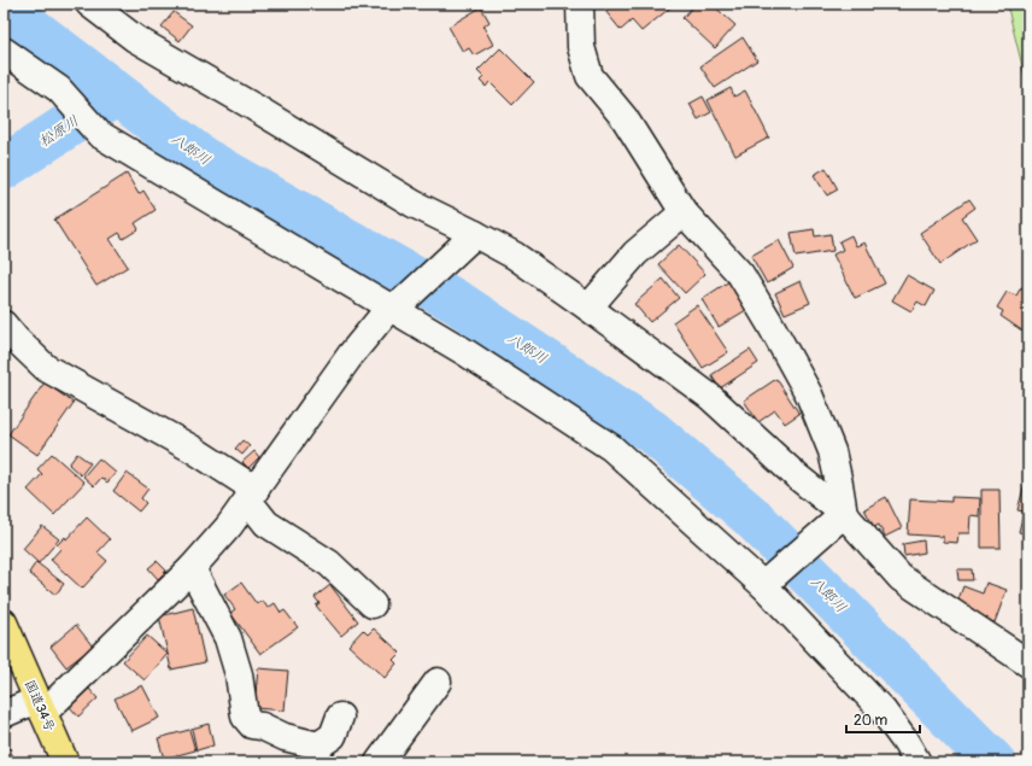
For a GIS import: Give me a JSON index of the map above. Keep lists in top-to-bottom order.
{
  "streets": {
    "highway": ["国道34号"]
  },
  "water": ["松原川", "八郎川"],
  "scale_bar": "20 m"
}
